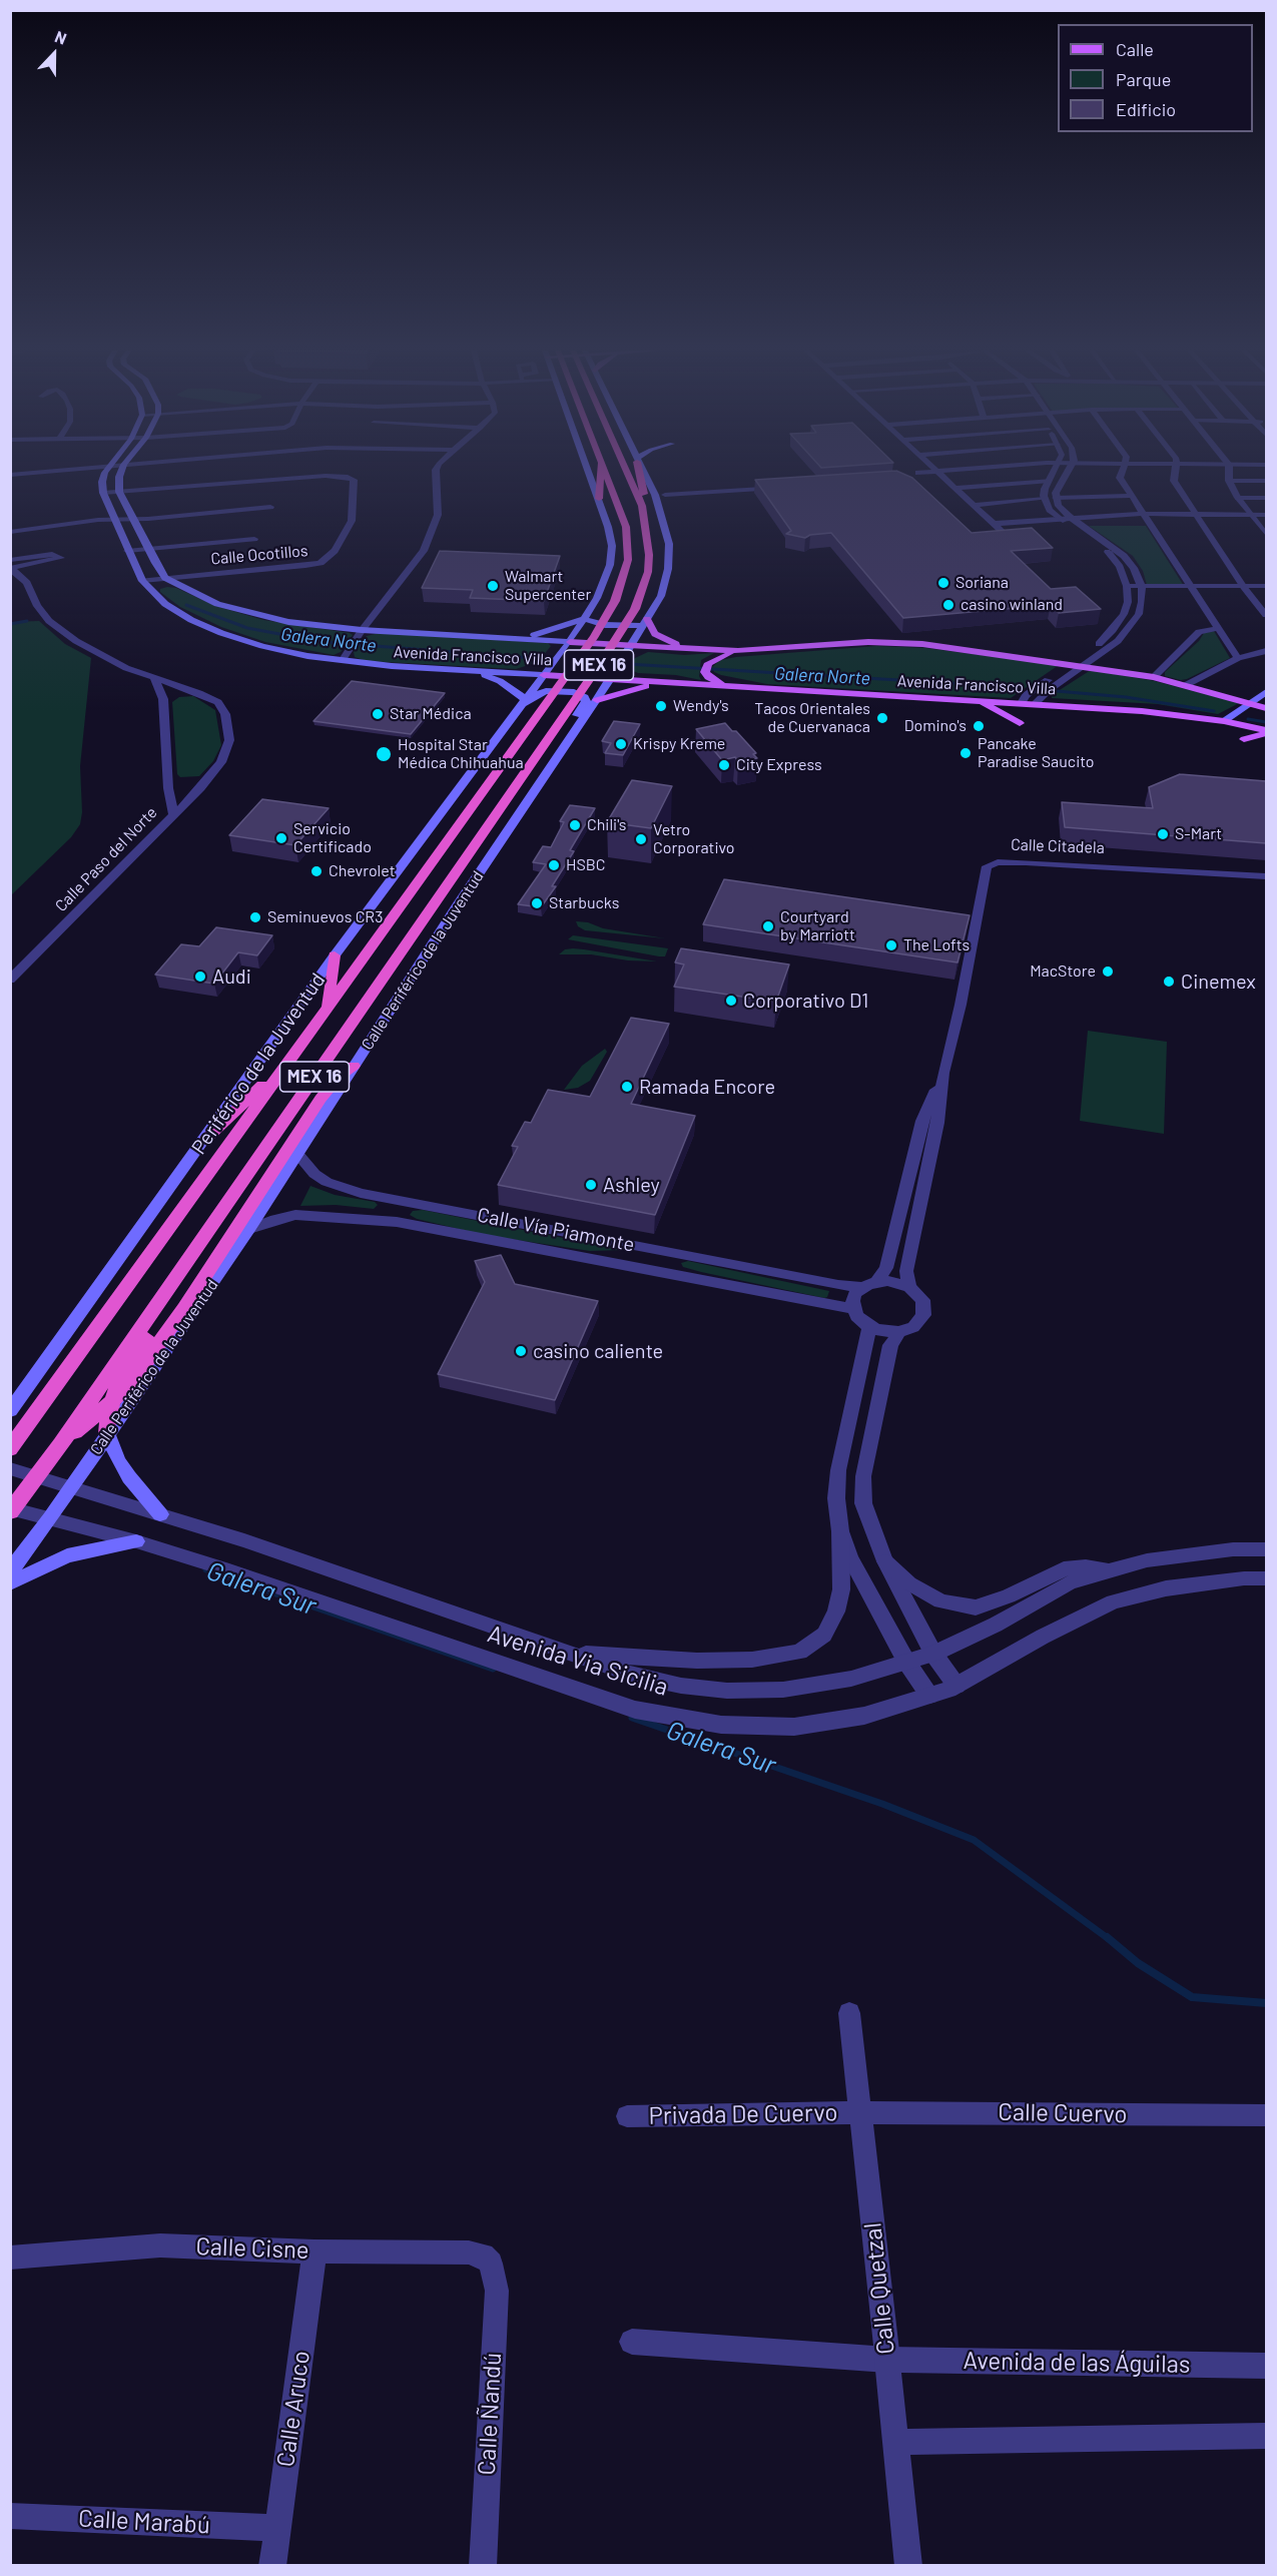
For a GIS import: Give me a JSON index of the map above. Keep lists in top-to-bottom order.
{
  "streets": {
    "highway": ["MEX 16", "Periférico de la Juventud"],
    "main road": ["Avenida Francisco Villa", "Calle Periférico de la Juventud"],
    "street": [
      "Calle Ocotillos",
      "Calle Citadela",
      "Calle Paso del Norte",
      "Calle Vía Piamonte",
      "Avenida Via Sicilia",
      "Calle Cuervo",
      "Privada De Cuervo",
      "Calle Cisne",
      "Calle Quetzal",
      "Avenida de las Águilas",
      "Calle Aruco",
      "Calle Ñandú",
      "Calle Marabú"
    ]
  },
  "crossings": [
    ["Calle Ocotillos", "Avenida Francisco Villa"],
    ["Avenida Francisco Villa", "Calle Periférico de la Juventud"],
    ["MEX 16", "Avenida Via Sicilia"],
    ["Calle Citadela", "Calle Vía Piamonte"],
    ["Calle Periférico de la Juventud", "Calle Vía Piamonte"],
    ["Calle Periférico de la Juventud", "Avenida Via Sicilia"],
    ["Calle Cuervo", "Privada De Cuervo"],
    ["Calle Cuervo", "Calle Quetzal"],
    ["Privada De Cuervo", "Calle Quetzal"],
    ["Calle Cisne", "Calle Aruco"],
    ["Calle Cisne", "Calle Ñandú"],
    ["Calle Quetzal", "Avenida de las Águilas"],
    ["Calle Aruco", "Calle Marabú"]
  ],
  "water": ["Galera Norte", "Galera Sur"],
  "places": [
    "Soriana",
    "Walmart Supercenter",
    "casino winland",
    "Wendy's",
    "Star Médica",
    "Tacos Orientales de Cuervanaca",
    "Domino's",
    "Krispy Kreme",
    "Pancake Paradise Saucito",
    "Hospital Star Médica Chihuahua",
    "City Express",
    "Chili's",
    "S-Mart",
    "Servicio Certificado",
    "Vetro Corporativo",
    "HSBC",
    "Chevrolet",
    "Starbucks",
    "Seminuevos CR3",
    "Courtyard by Marriott",
    "The Lofts",
    "MacStore",
    "Audi",
    "Cinemex",
    "Corporativo D1",
    "Ramada Encore",
    "Ashley",
    "casino caliente"
  ],
  "legend": ["Calle", "Parque", "Edificio"],
  "north": "top"
}
